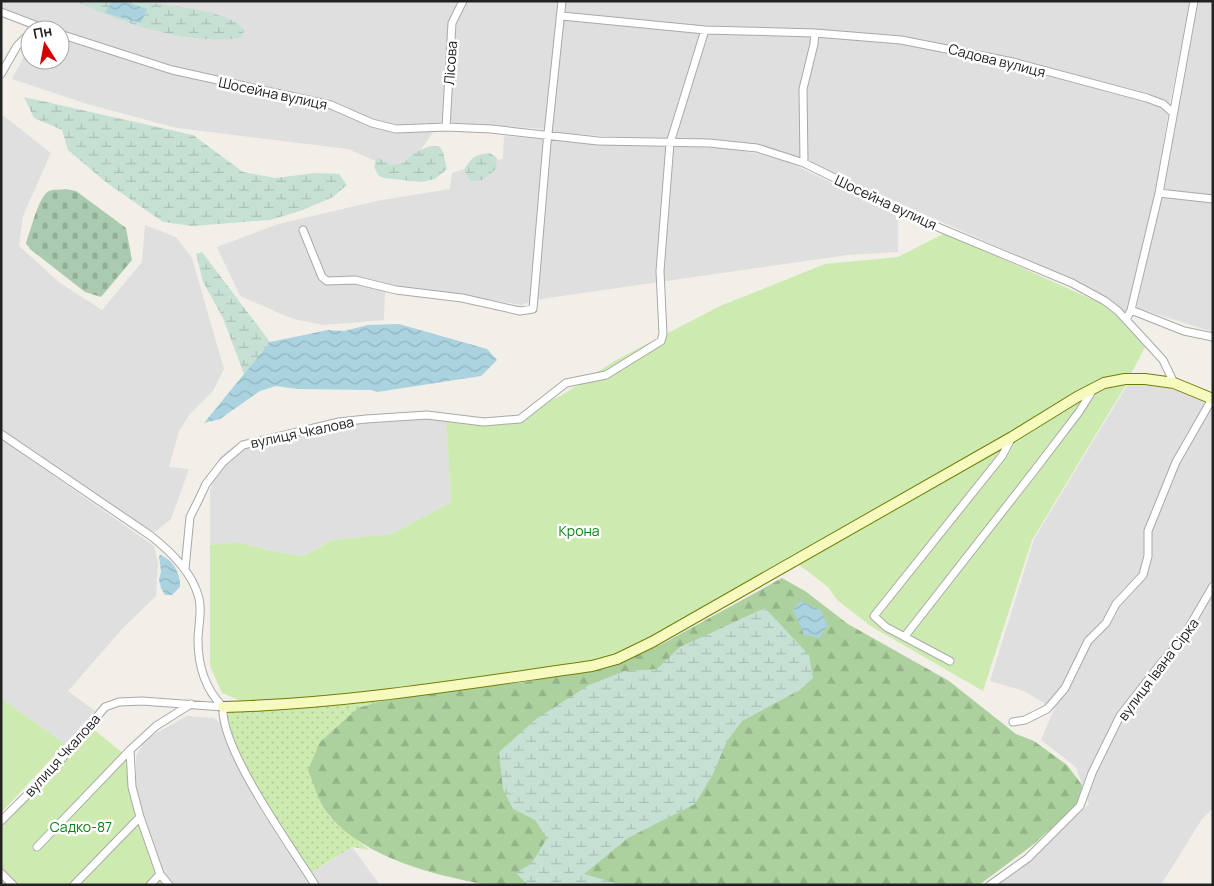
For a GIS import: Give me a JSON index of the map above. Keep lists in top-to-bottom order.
{
  "streets": {
    "street": [
      "Садова вулиця",
      "Лісова",
      "Шосейна вулиця",
      "вулиця Чкалова",
      "вулиця Івана Сірка"
    ]
  },
  "crossings": [
    ["Лісова", "Шосейна вулиця"],
    ["Шосейна вулиця", "вулиця Чкалова"]
  ],
  "parks": ["Крона", "Садко-87"],
  "north": "top"
}
